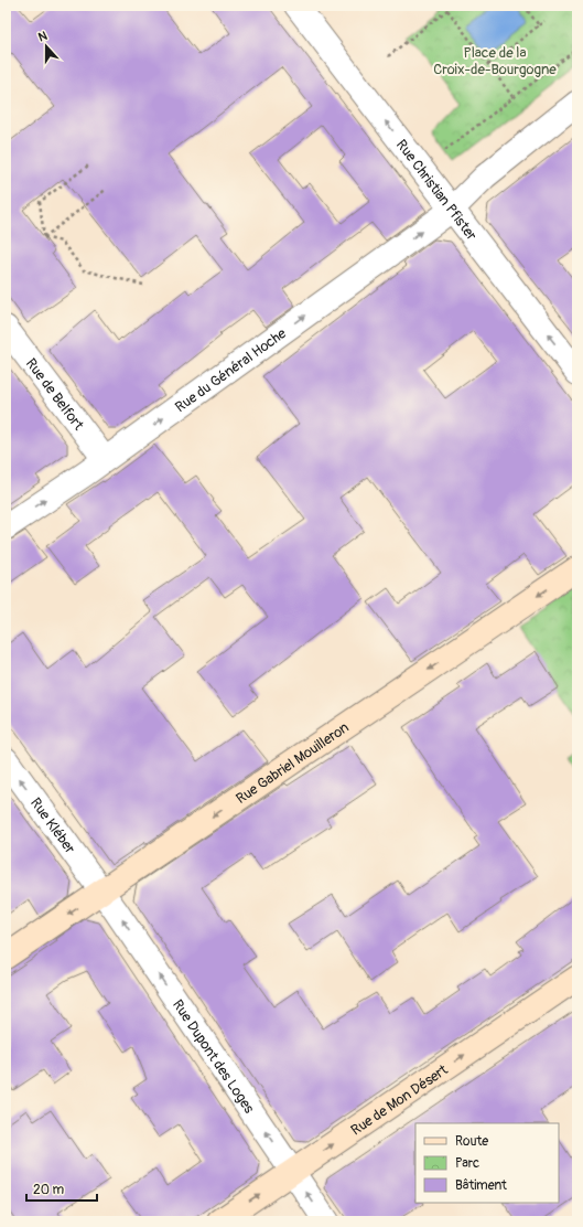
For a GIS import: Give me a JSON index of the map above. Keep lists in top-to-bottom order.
{
  "streets": {
    "street": [
      "Rue Christian Pfister",
      "Rue du Général Hoche",
      "Rue de Belfort",
      "Rue Gabriel Mouilleron",
      "Rue Kléber",
      "Rue Dupont des Loges",
      "Rue de Mon Désert"
    ]
  },
  "crossings": [
    ["Rue Christian Pfister", "Rue du Général Hoche"],
    ["Rue du Général Hoche", "Rue de Belfort"],
    ["Rue Gabriel Mouilleron", "Rue Kléber"],
    ["Rue Gabriel Mouilleron", "Rue Dupont des Loges"],
    ["Rue Kléber", "Rue Dupont des Loges"],
    ["Rue Dupont des Loges", "Rue de Mon Désert"]
  ],
  "one_way": [
    "Rue Christian Pfister",
    "Rue du Général Hoche",
    "Rue Gabriel Mouilleron",
    "Rue Kléber",
    "Rue Dupont des Loges",
    "Rue de Mon Désert"
  ],
  "parks": ["Place de la Croix-de-Bourgogne"],
  "legend": ["Route", "Parc", "Bâtiment"],
  "scale_bar": "20 m",
  "north": "top"
}
